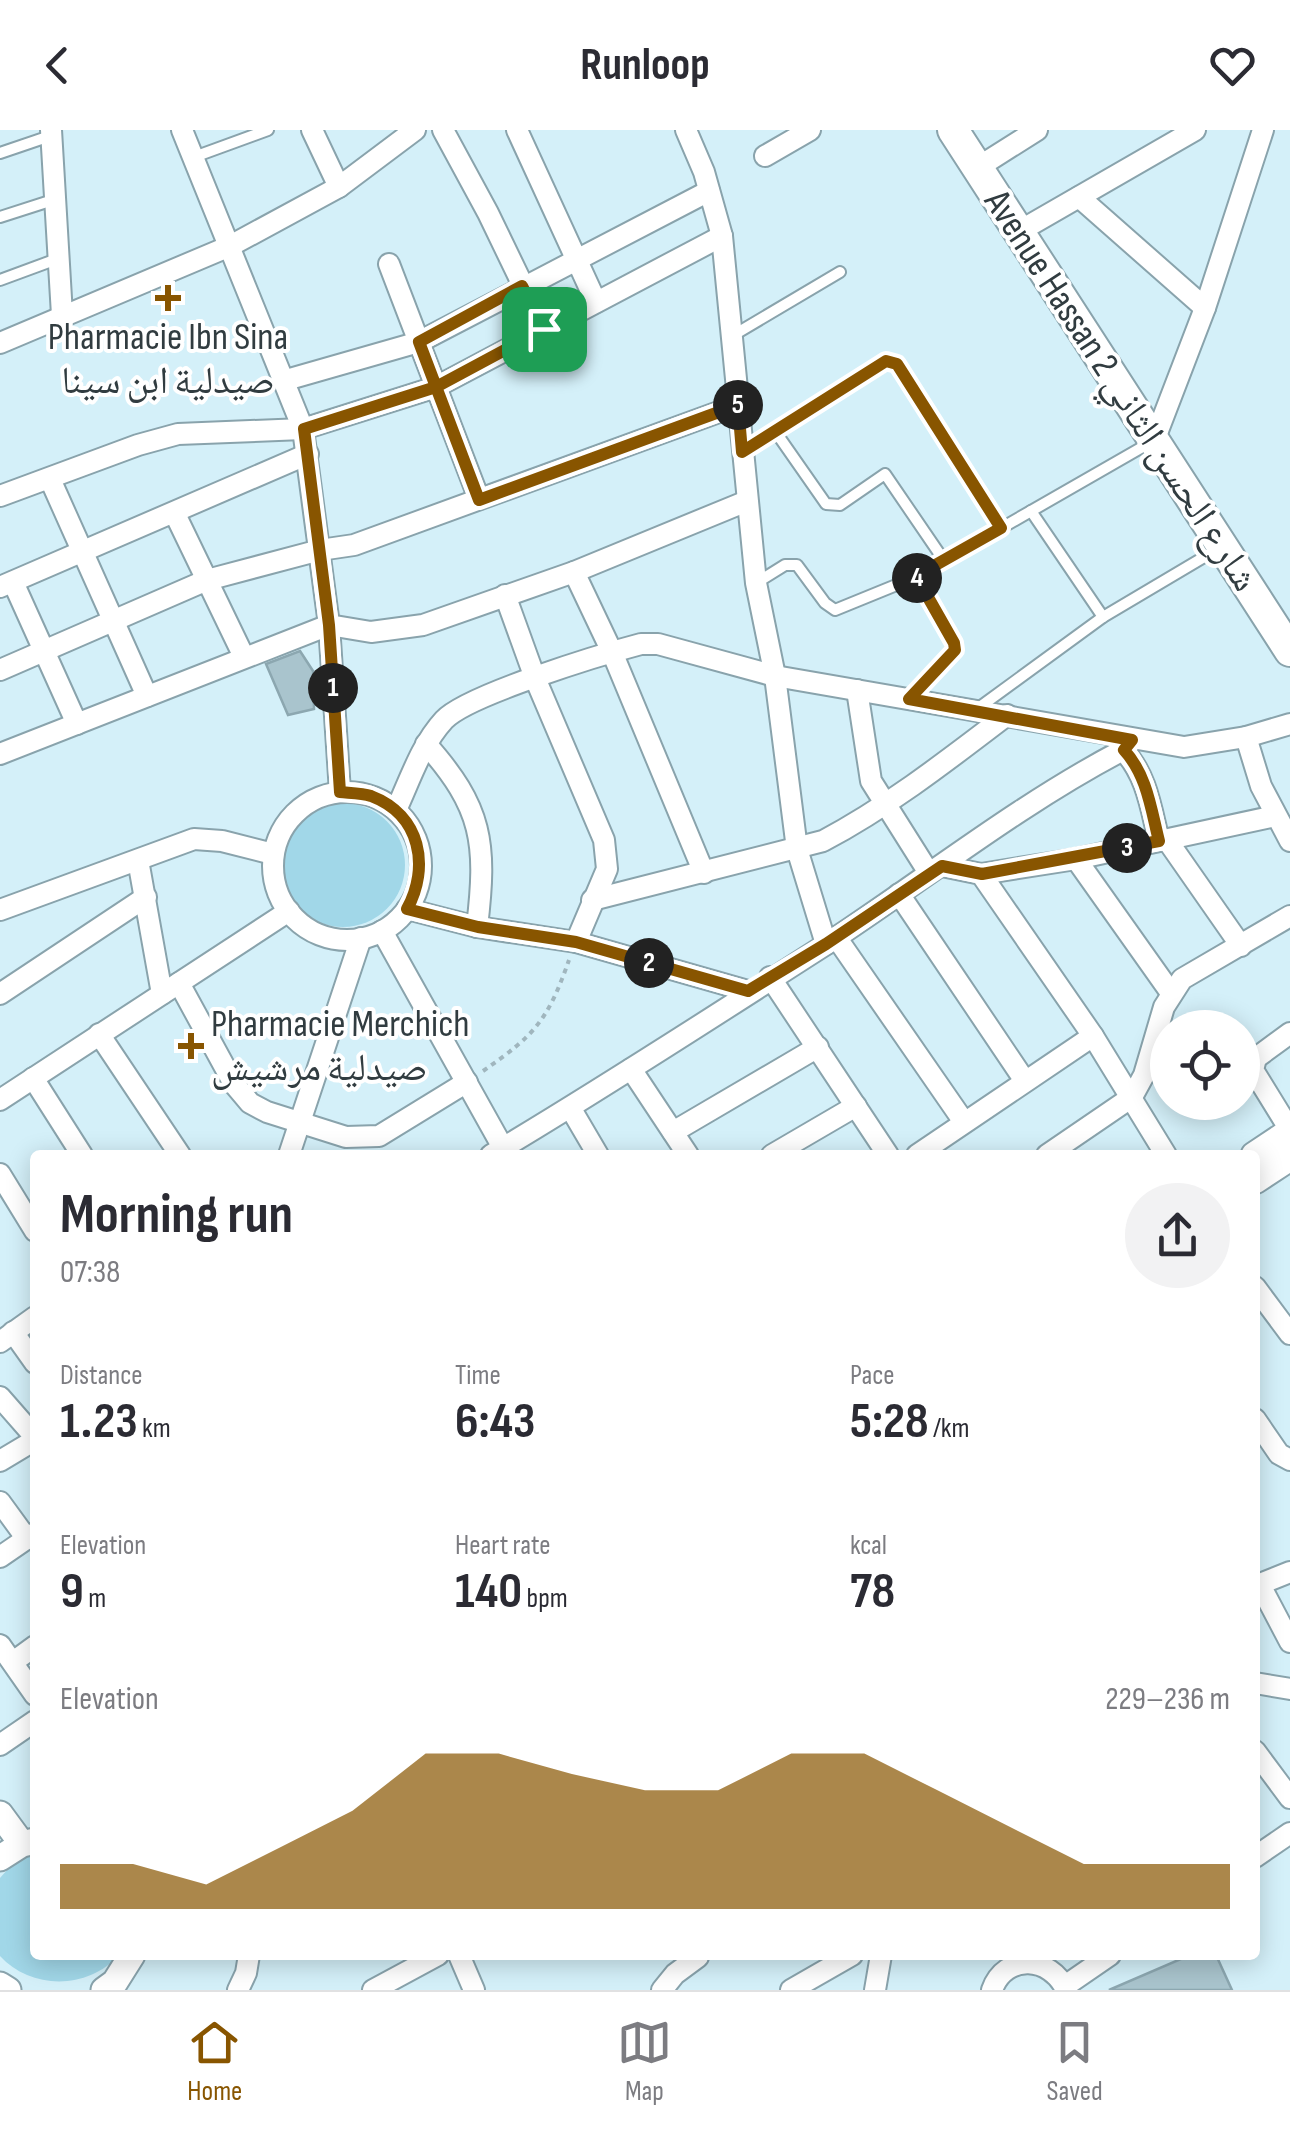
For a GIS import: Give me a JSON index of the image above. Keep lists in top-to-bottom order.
{
  "streets": {
    "main road": ["Avenue Hassan 2 شارع الحسن الثاني"]
  },
  "places": {
    "health": ["Pharmacie Ibn Sina صيدلية ابن سينا", "Pharmacie Merchich صيدلية مرشيش"]
  },
  "page": {
    "header": "Runloop",
    "pins": [
      "5",
      "4",
      "1",
      "3",
      "2"
    ],
    "heading": ["Morning run", "07:38"],
    "stats": [
      ["Distance", "1.23 km"],
      ["Time", "6:43"],
      ["Pace", "5:28 /km"],
      ["Elevation", "9 m"],
      ["Heart rate", "140 bpm"],
      ["kcal", "78"]
    ],
    "chart": ["Elevation", "229–236 m"],
    "tabs": ["Home", "Map", "Saved"]
  }
}
